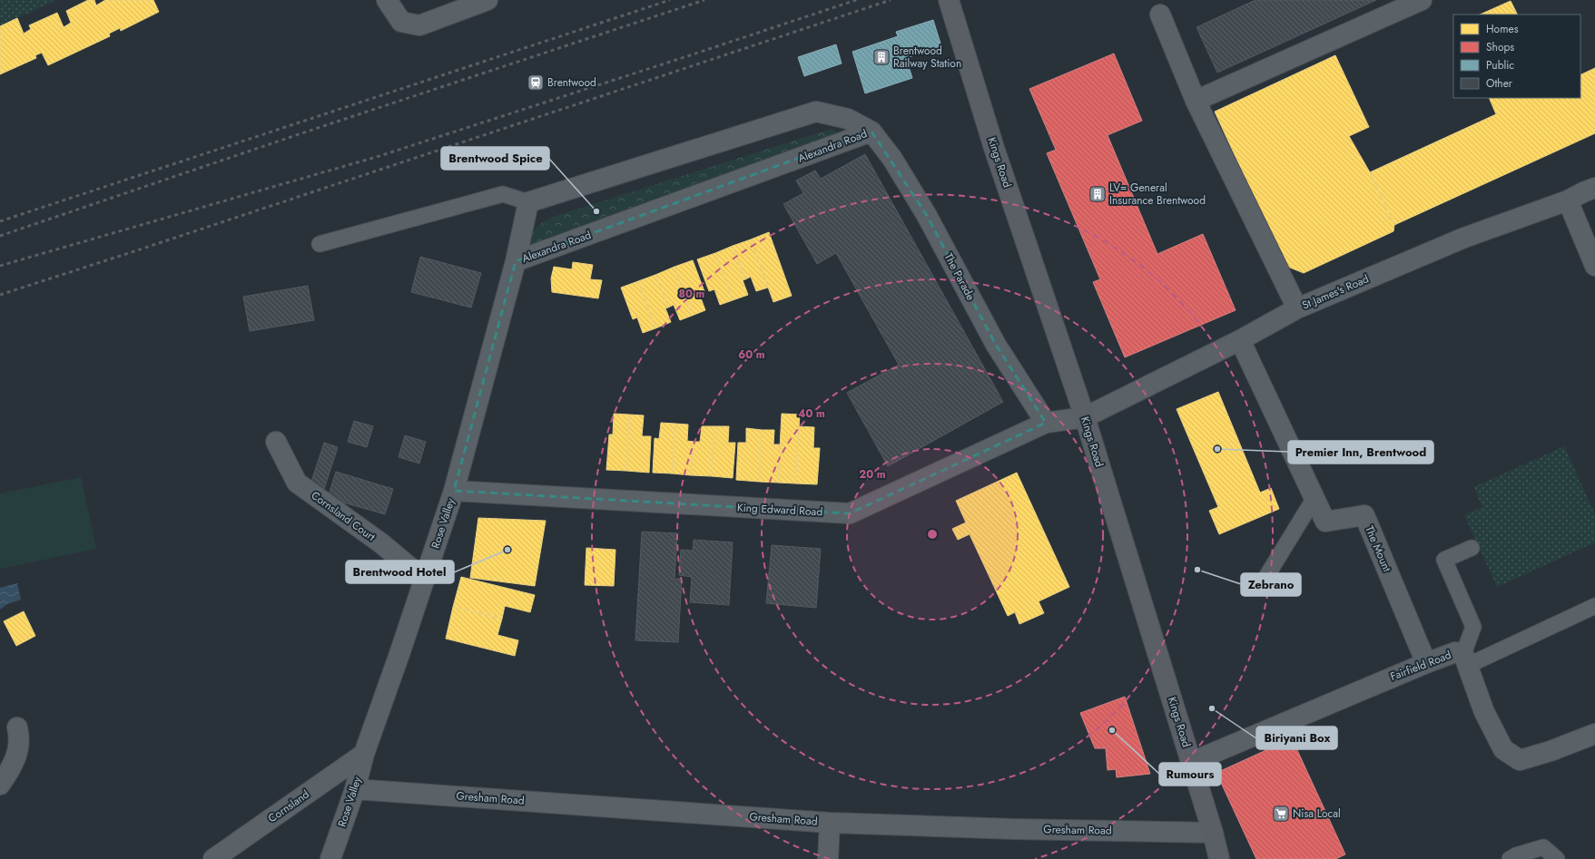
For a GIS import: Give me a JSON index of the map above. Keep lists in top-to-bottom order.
{
  "streets": {
    "main road": ["Kings Road"],
    "street": [
      "Alexandra Road",
      "The Parade",
      "St James's Road",
      "King Edward Road",
      "Cornsland Court",
      "Rose Valley",
      "The Mount",
      "Fairfield Road",
      "Gresham Road",
      "Cornsland"
    ]
  },
  "crossings": [
    ["Alexandra Road", "The Parade"],
    ["Alexandra Road", "Rose Valley"],
    ["Kings Road", "St James's Road"],
    ["Kings Road", "King Edward Road"],
    ["Kings Road", "Fairfield Road"],
    ["Kings Road", "Gresham Road"],
    ["The Parade", "King Edward Road"],
    ["St James's Road", "King Edward Road"],
    ["St James's Road", "The Mount"],
    ["King Edward Road", "Rose Valley"],
    ["Cornsland Court", "Rose Valley"],
    ["Rose Valley", "Gresham Road"],
    ["Rose Valley", "Cornsland"],
    ["The Mount", "Fairfield Road"]
  ],
  "places": {
    "building": ["Brentwood Railway Station", "LV= General Insurance Brentwood"],
    "station": ["Brentwood"],
    "other": [
      "Brentwood Spice",
      "Premier Inn, Brentwood",
      "Brentwood Hotel",
      "Zebrano",
      "Biriyani Box",
      "Rumours"
    ],
    "supermarket": ["Nisa Local"]
  },
  "legend": [
    "Homes",
    "Shops",
    "Public",
    "Other"
  ],
  "rings": [
    "80 m",
    "60 m",
    "40 m",
    "20 m"
  ]
}
